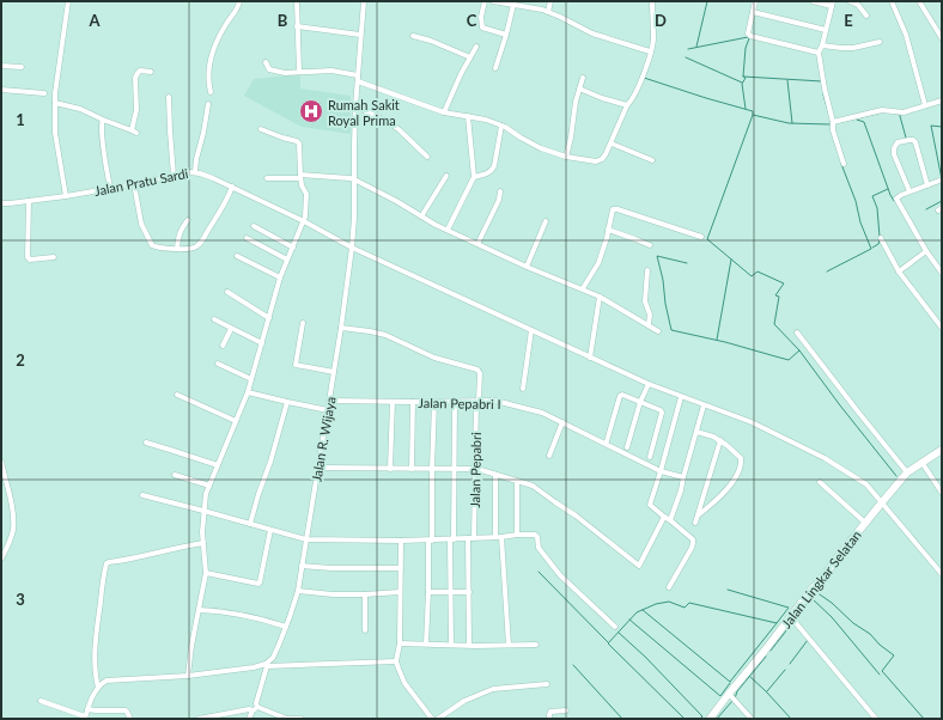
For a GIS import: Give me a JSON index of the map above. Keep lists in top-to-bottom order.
{
  "streets": {
    "highway": ["Jalan Lingkar Selatan"],
    "street": [
      "Jalan Pratu Sardi",
      "Jalan Pepabri I",
      "Jalan R. Wijaya",
      "Jalan Pepabri"
    ]
  },
  "crossings": [
    ["Jalan Pratu Sardi", "Jalan R. Wijaya"],
    ["Jalan Pratu Sardi", "Jalan Lingkar Selatan"],
    ["Jalan Pepabri I", "Jalan R. Wijaya"],
    ["Jalan Pepabri I", "Jalan Pepabri"],
    ["Jalan R. Wijaya", "Jalan Pepabri"]
  ],
  "places": {
    "hospital": ["Rumah Sakit Royal Prima"]
  },
  "grid": {
    "columns": [
      "A",
      "B",
      "C",
      "D",
      "E"
    ],
    "rows": ["1", "2", "3"]
  }
}
